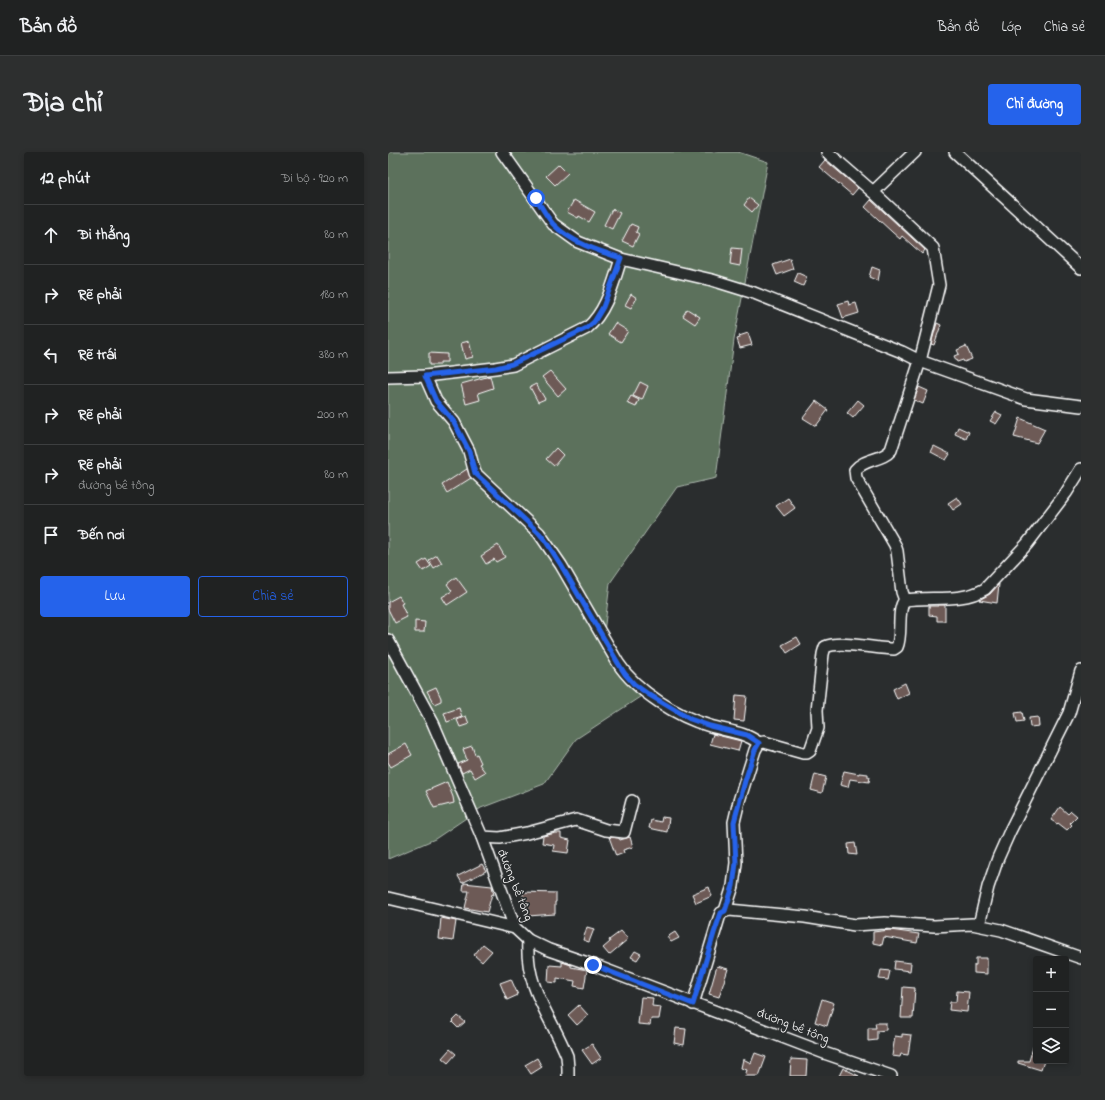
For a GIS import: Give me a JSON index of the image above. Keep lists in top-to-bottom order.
{
  "streets": {
    "street": ["đường bê tông"]
  },
  "page": {
    "header": "Bản đồ",
    "nav": ["Bản đồ", "Lớp", "Chia sẻ"],
    "title": "Địa chỉ",
    "buttons": [
      "Chỉ đường",
      ["Lưu", "Chia sẻ"]
    ],
    "heading": ["12 phút", "Đi bộ · 920 m"],
    "list": [
      ["Đi thẳng", "80 m"],
      ["Rẽ phải", "180 m"],
      ["Rẽ trái", "380 m"],
      ["Rẽ phải", "200 m"],
      ["Rẽ phải", "đường bê tông", "80 m"],
      "Đến nơi"
    ],
    "map_buttons": ["+", "−"]
  }
}
